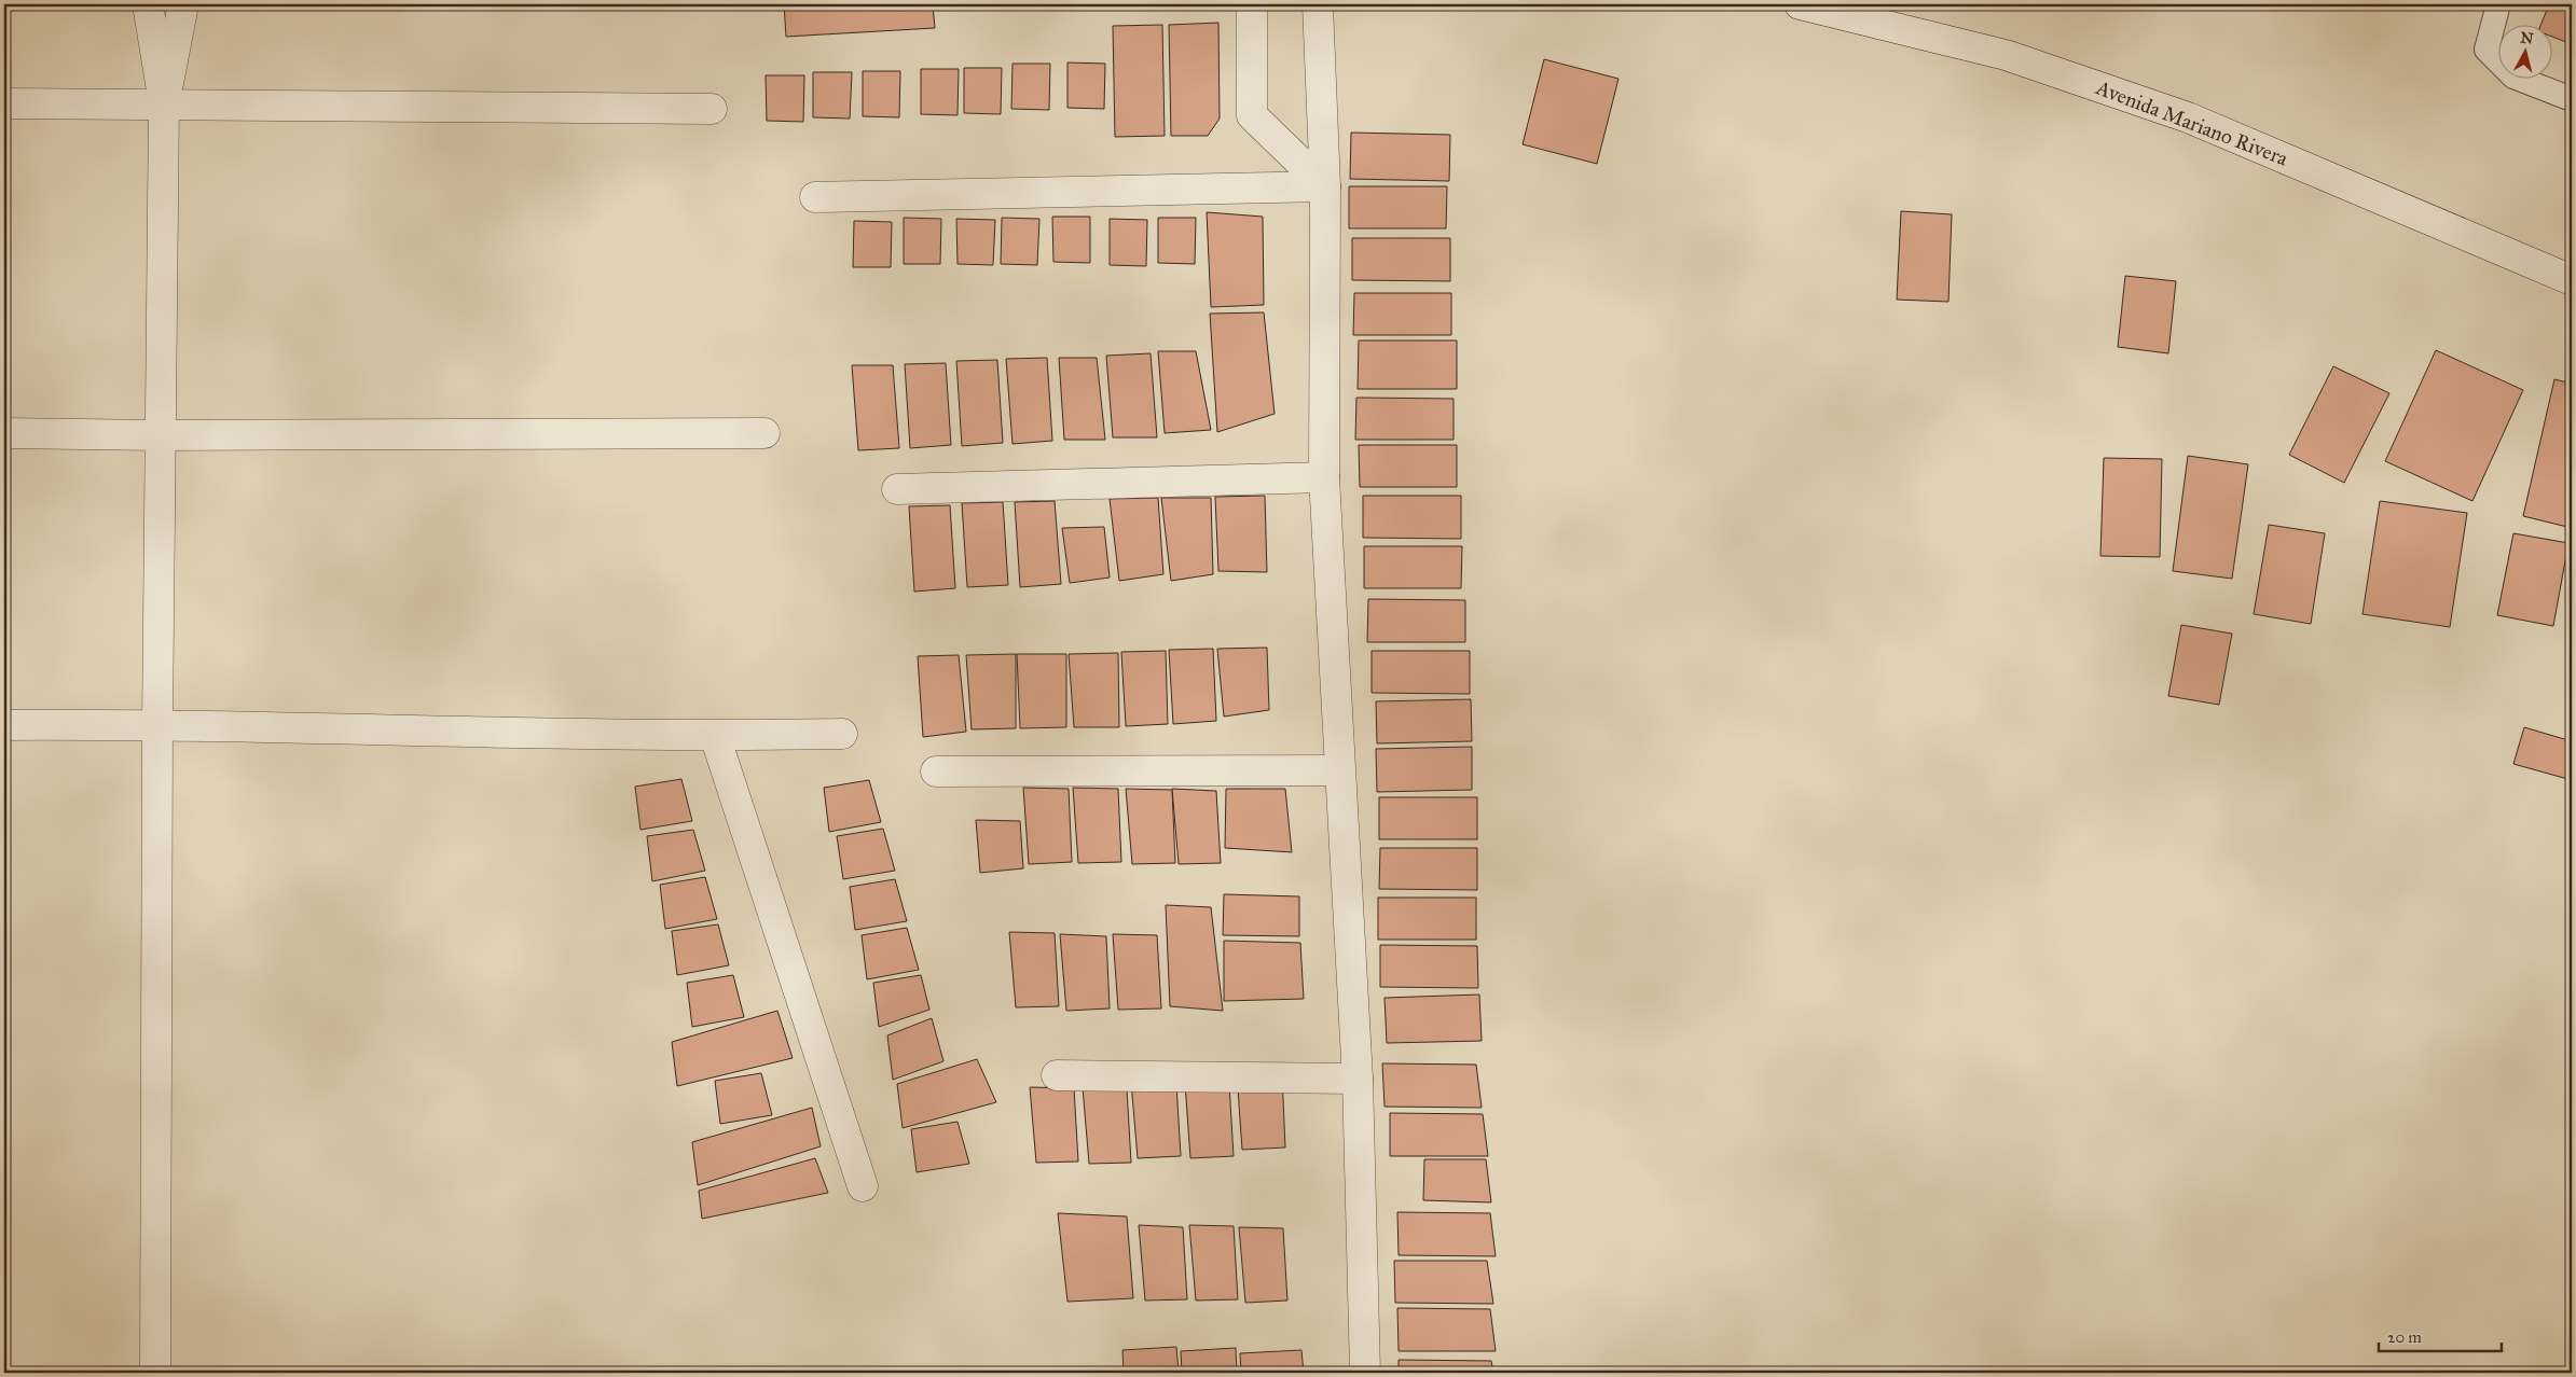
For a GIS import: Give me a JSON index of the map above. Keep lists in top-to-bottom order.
{
  "streets": {
    "street": ["Avenida Mariano Rivera"]
  },
  "scale_bar": "20 m",
  "north": "top"
}
